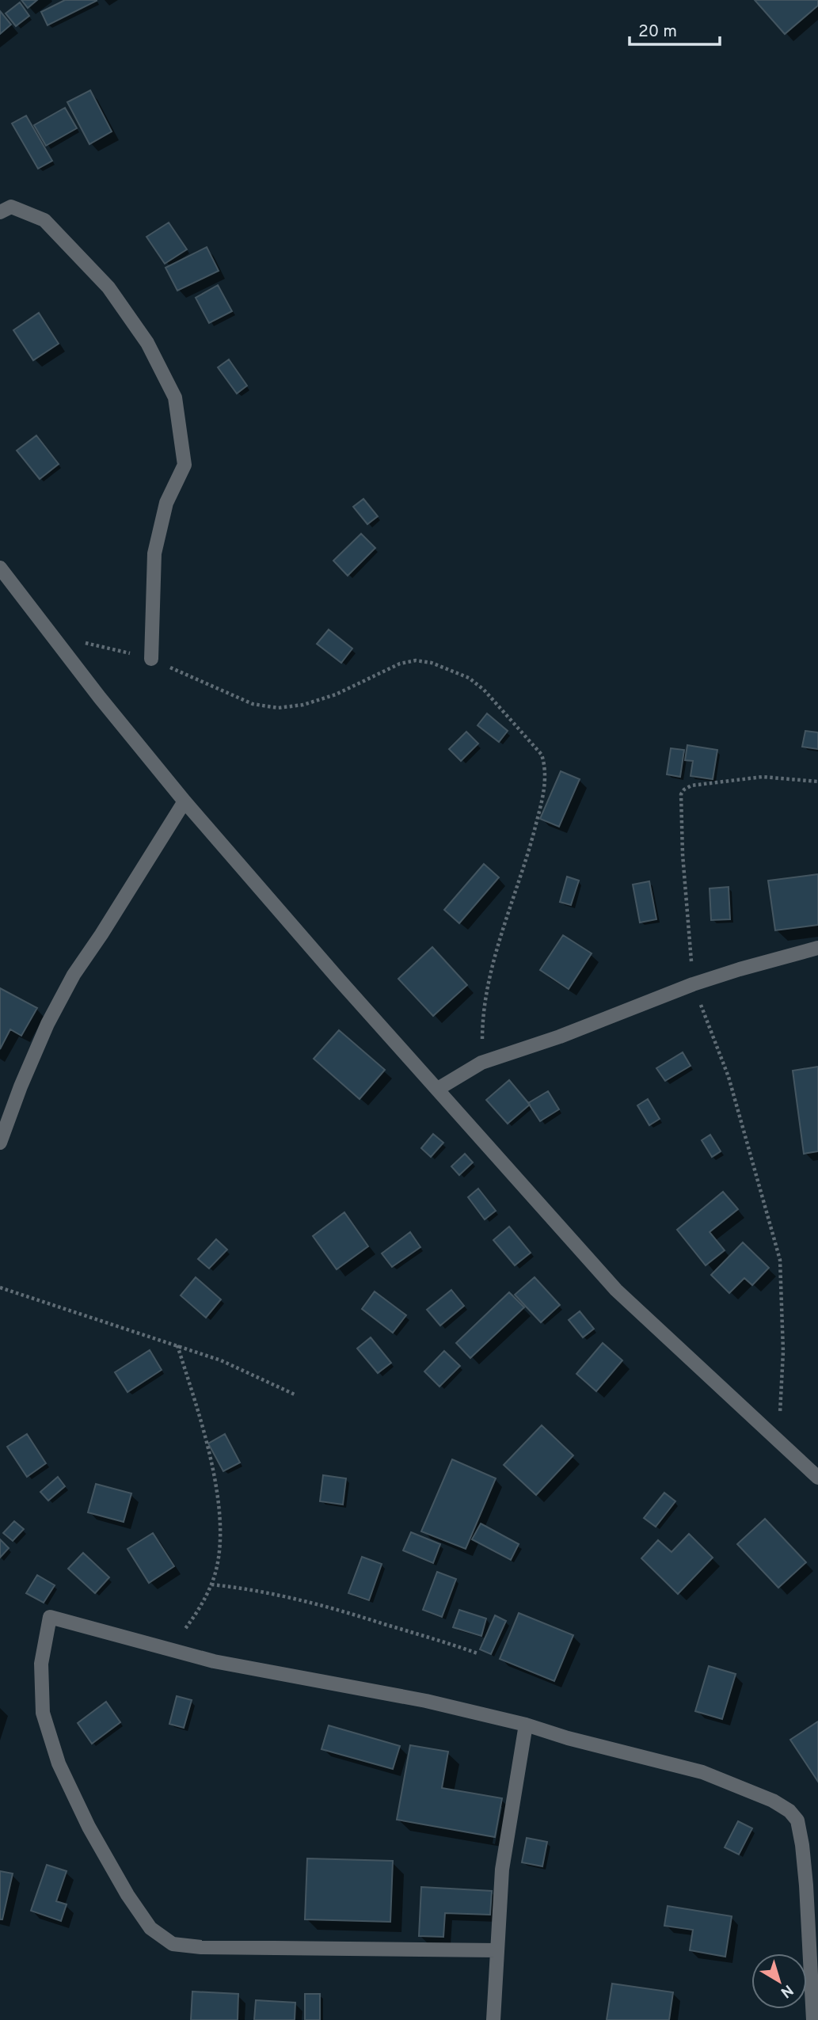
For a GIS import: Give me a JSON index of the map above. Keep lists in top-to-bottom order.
{
  "scale_bar": "20 m",
  "north": "bottom right"
}
